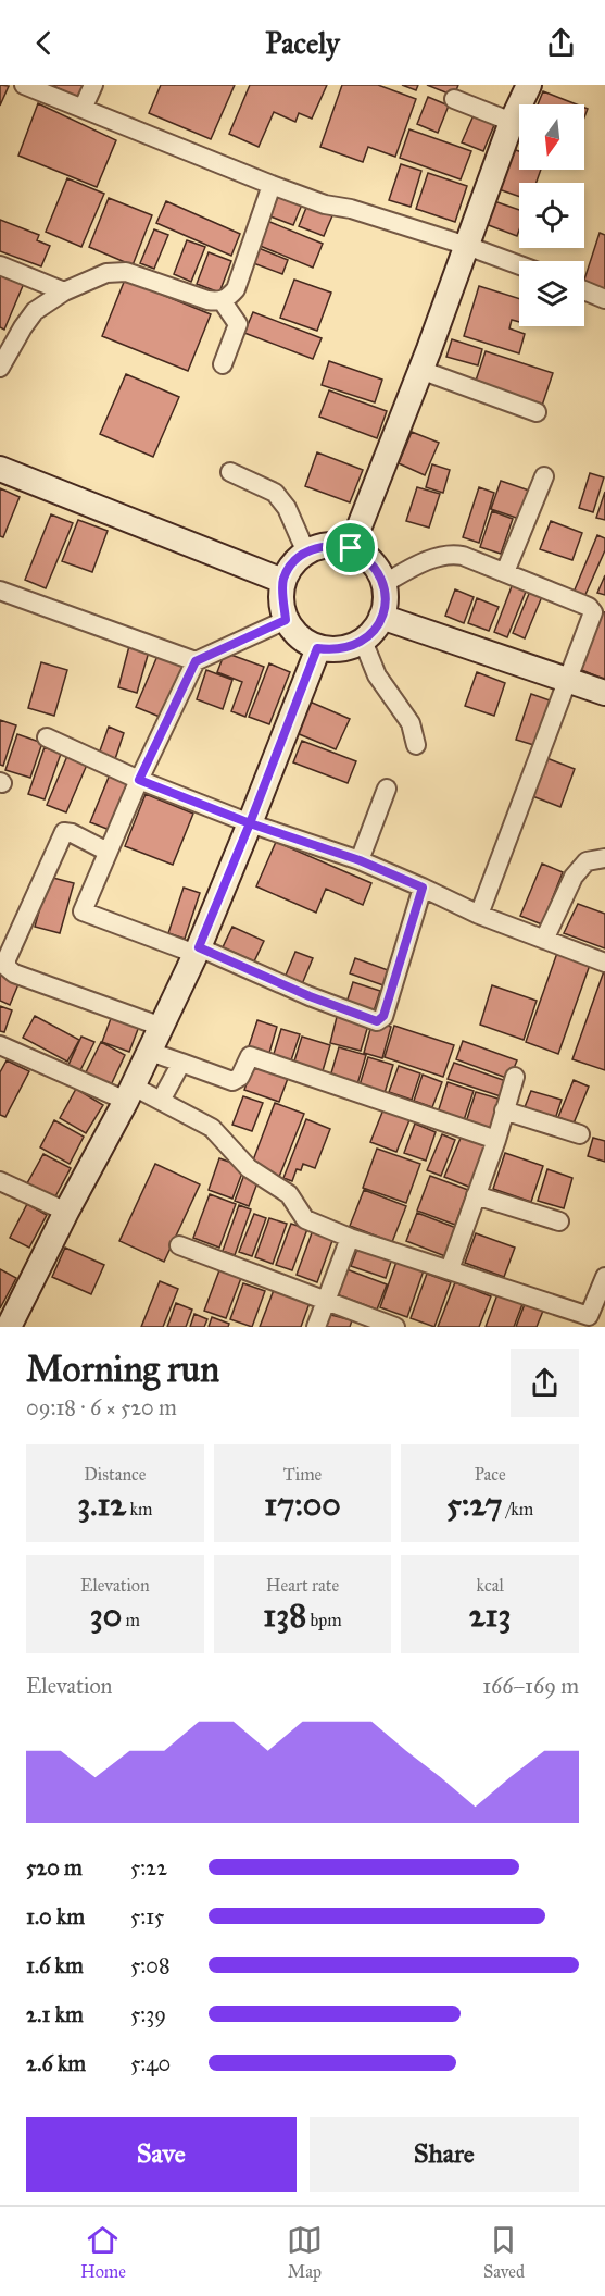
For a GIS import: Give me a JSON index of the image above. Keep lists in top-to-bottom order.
{
  "north": "bottom",
  "page": {
    "header": "Pacely",
    "heading": ["Morning run", "09:18 · 6 × 520 m"],
    "stats": [
      ["Distance", "3.12 km"],
      ["Time", "17:00"],
      ["Pace", "5:27 /km"],
      ["Elevation", "30 m"],
      ["Heart rate", "138 bpm"],
      ["kcal", "213"]
    ],
    "chart": ["Elevation", "166–169 m"],
    "list": [
      {
        "name": "520 m",
        "note": "5:22"
      },
      {
        "name": "1.0 km",
        "note": "5:15"
      },
      {
        "name": "1.6 km",
        "note": "5:08"
      },
      {
        "name": "2.1 km",
        "note": "5:39"
      },
      {
        "name": "2.6 km",
        "note": "5:40"
      }
    ],
    "buttons": ["Save", "Share"],
    "tabs": ["Home", "Map", "Saved"]
  }
}
